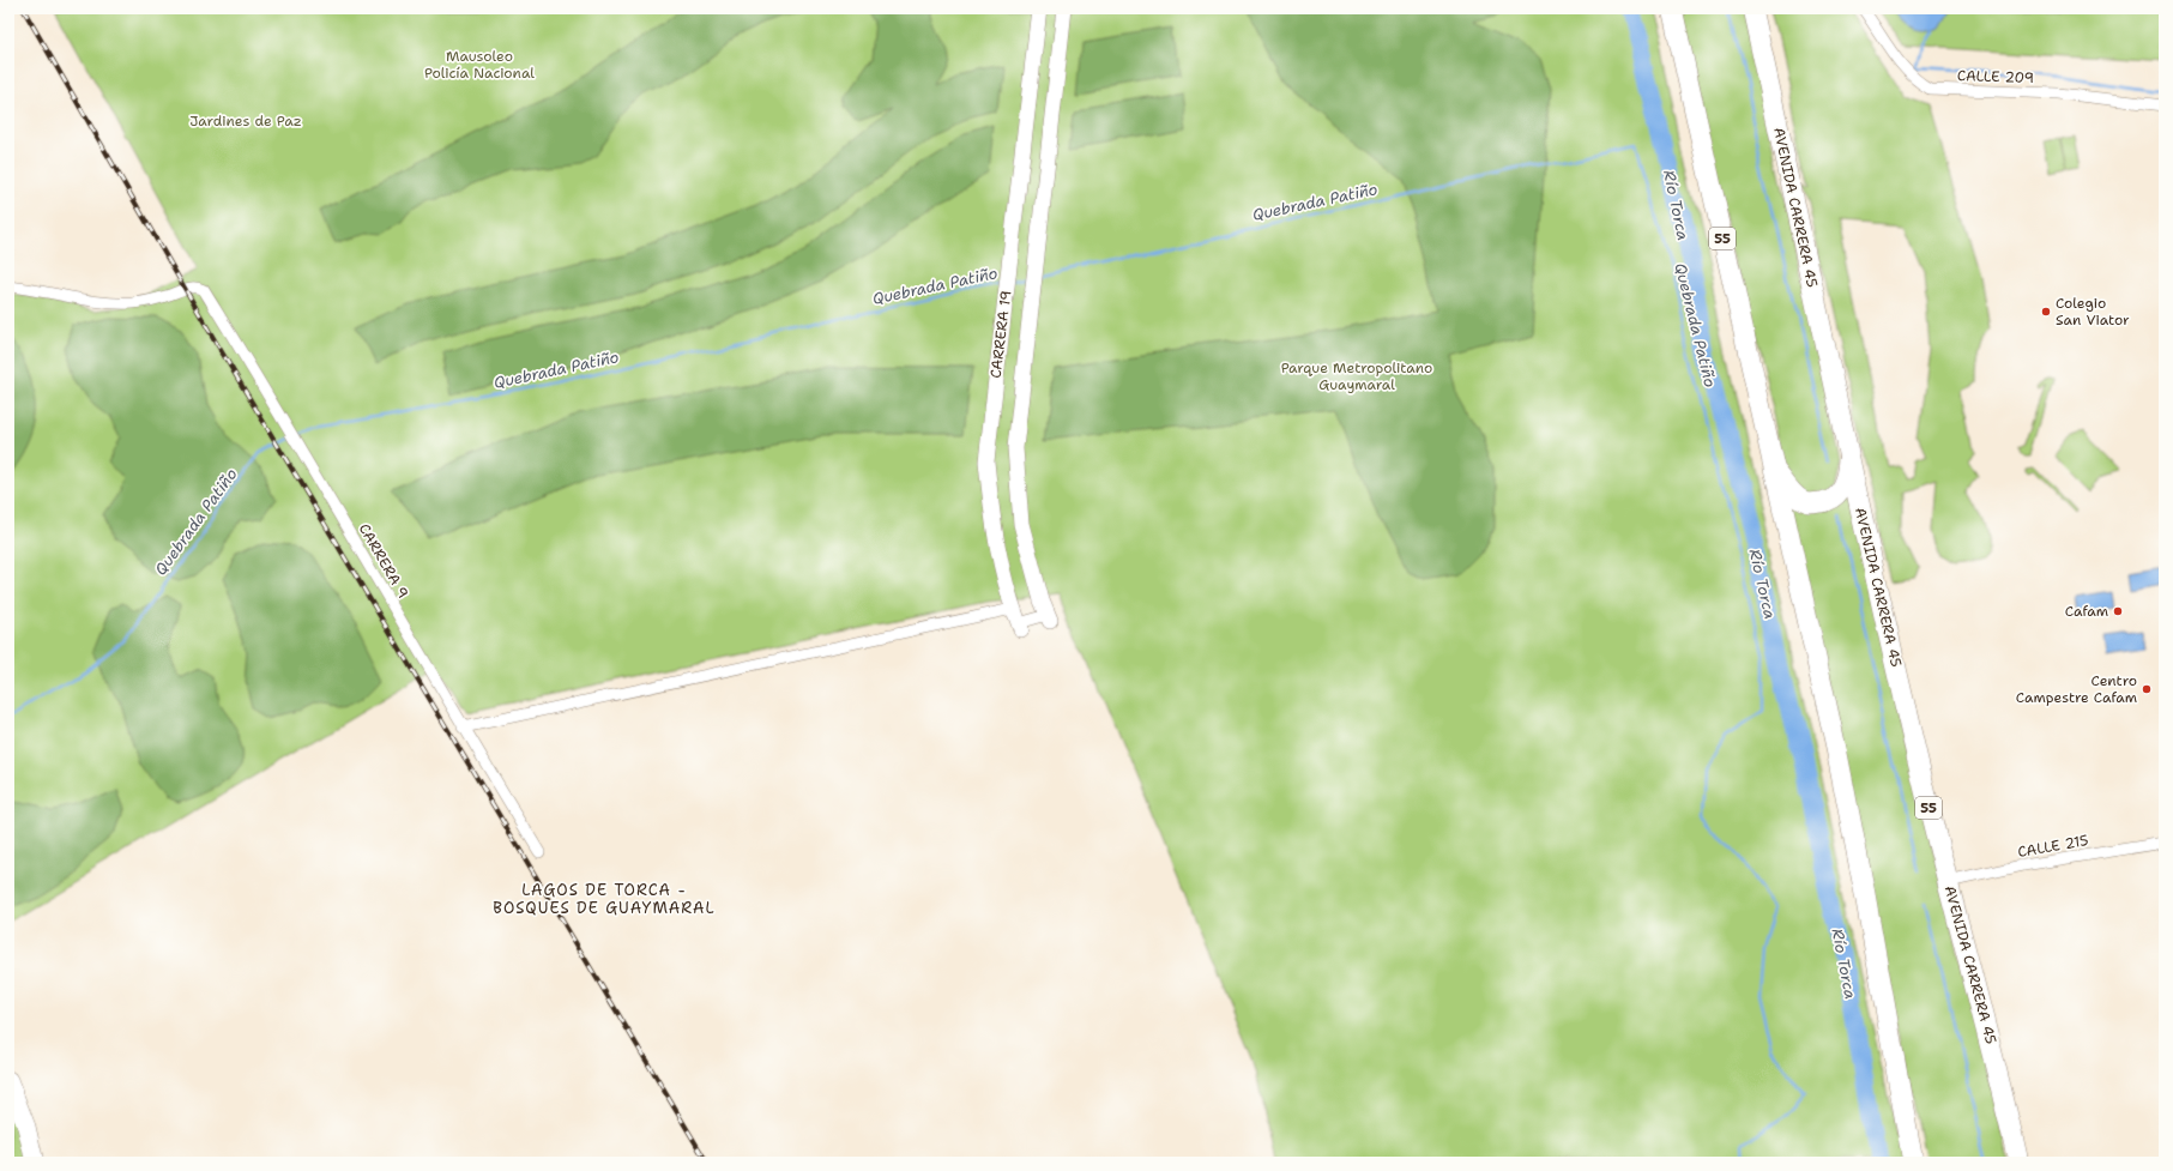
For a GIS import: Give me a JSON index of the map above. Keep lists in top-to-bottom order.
{
  "streets": {
    "highway": ["AVENIDA CARRERA 45", "55"],
    "main road": ["CARRERA 19"],
    "street": ["CALLE 209", "CARRERA 9", "CALLE 215"]
  },
  "crossings": [
    ["AVENIDA CARRERA 45", "CALLE 215"]
  ],
  "districts": ["LAGOS DE TORCA - BOSQUES DE GUAYMARAL"],
  "water": ["Quebrada Patiño", "Río Torca"],
  "parks": ["Mausoleo Policía Nacional", "Jardines de Paz", "Parque Metropolitano Guaymaral"],
  "places": ["Colegio San Viator", "Cafam", "Centro Campestre Cafam"]
}
